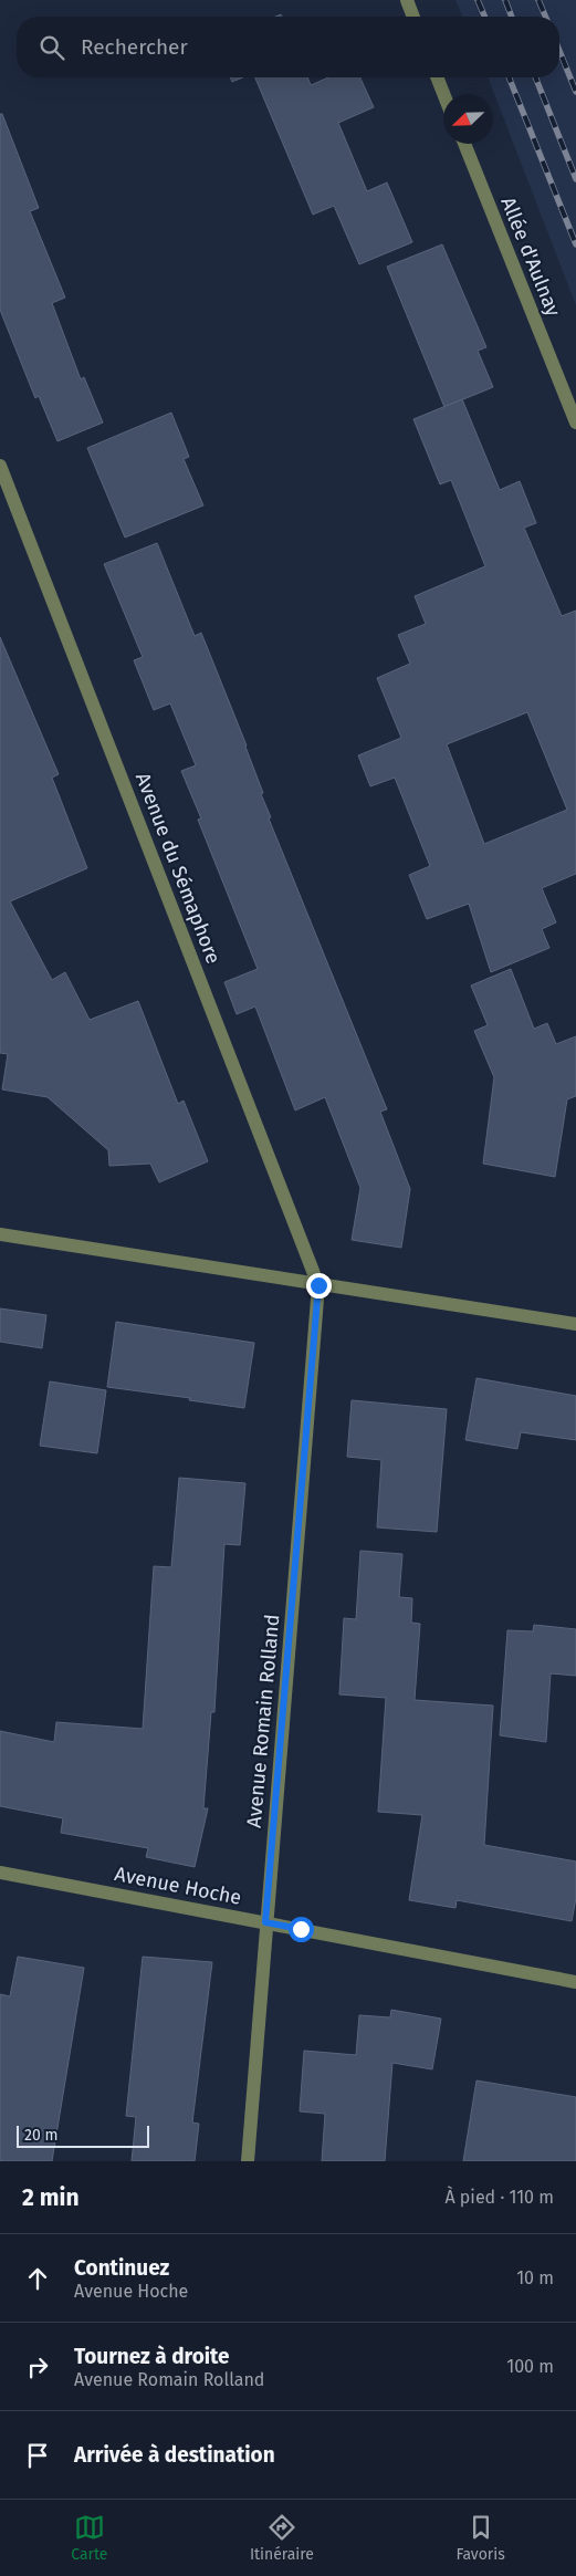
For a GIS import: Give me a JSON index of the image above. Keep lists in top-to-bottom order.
{
  "streets": {
    "street": [
      "Allée d'Aulnay",
      "Avenue du Sémaphore",
      "Avenue Romain Rolland",
      "Avenue Hoche"
    ]
  },
  "crossings": [
    ["Avenue du Sémaphore", "Avenue Romain Rolland"],
    ["Avenue Romain Rolland", "Avenue Hoche"]
  ],
  "scale_bar": "20 m",
  "north": "bottom left",
  "page": {
    "search": "Rechercher",
    "scale": "20 m",
    "heading": ["2 min", "À pied · 110 m"],
    "list": [
      ["Continuez", "Avenue Hoche", "10 m"],
      ["Tournez à droite", "Avenue Romain Rolland", "100 m"],
      "Arrivée à destination"
    ],
    "nav": ["Carte", "Itinéraire", "Favoris"]
  }
}
